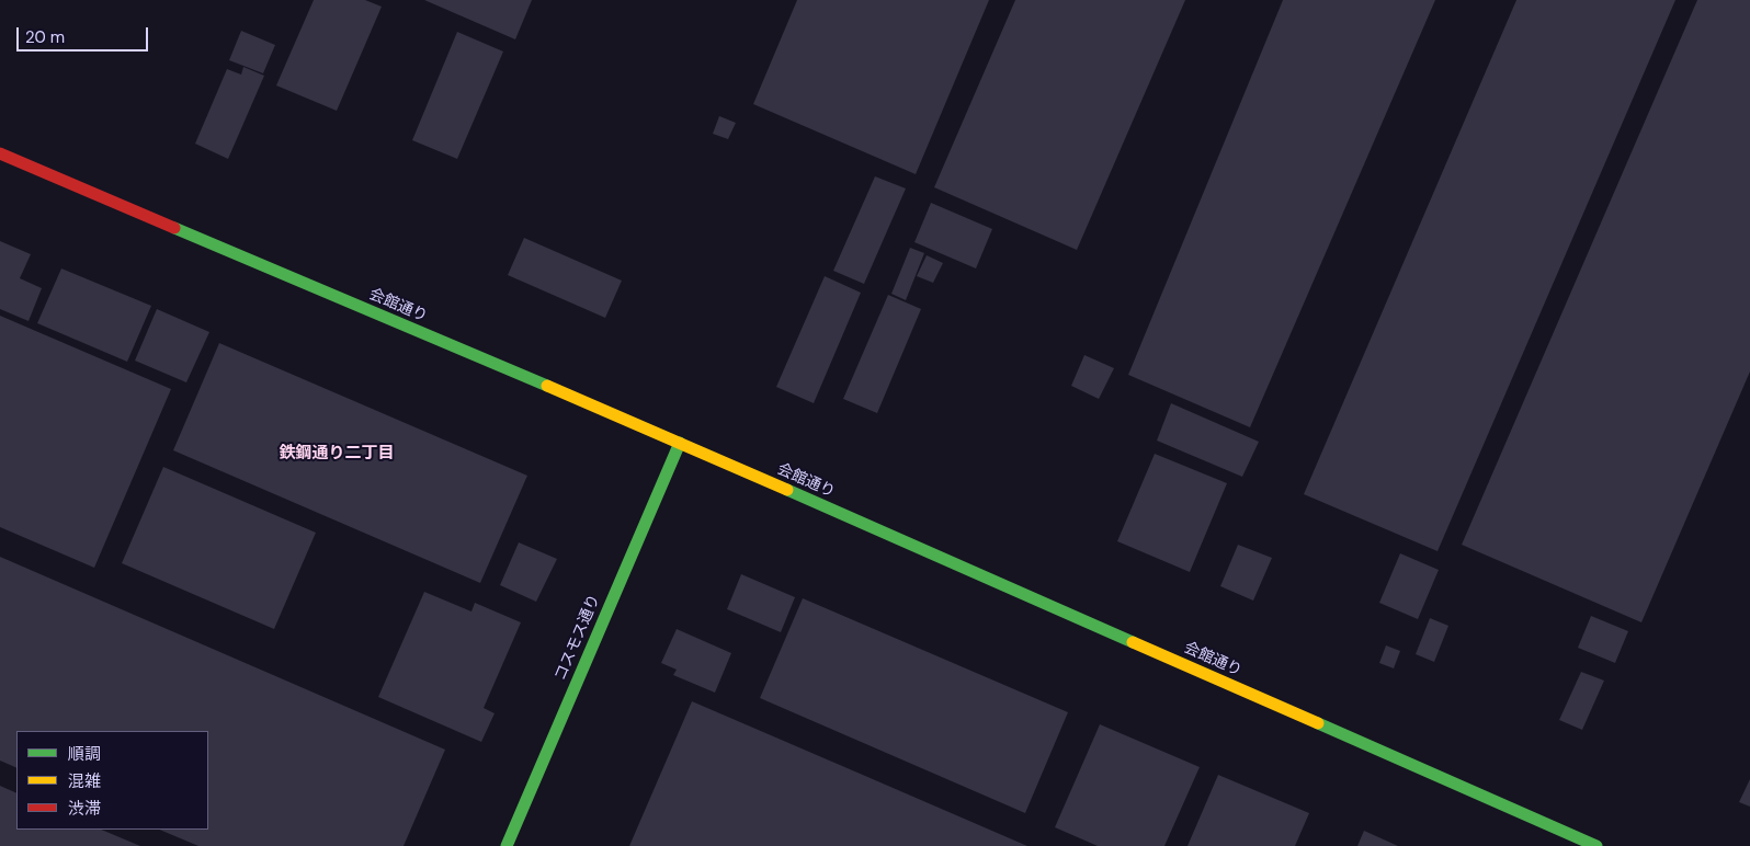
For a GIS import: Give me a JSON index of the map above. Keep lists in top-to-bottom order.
{
  "streets": {
    "street": ["会館通り", "コスモス通り"]
  },
  "crossings": [
    ["会館通り", "コスモス通り"]
  ],
  "districts": ["鉄鋼通り二丁目"],
  "legend": ["順調", "混雑", "渋滞"],
  "scale_bar": "20 m"
}
